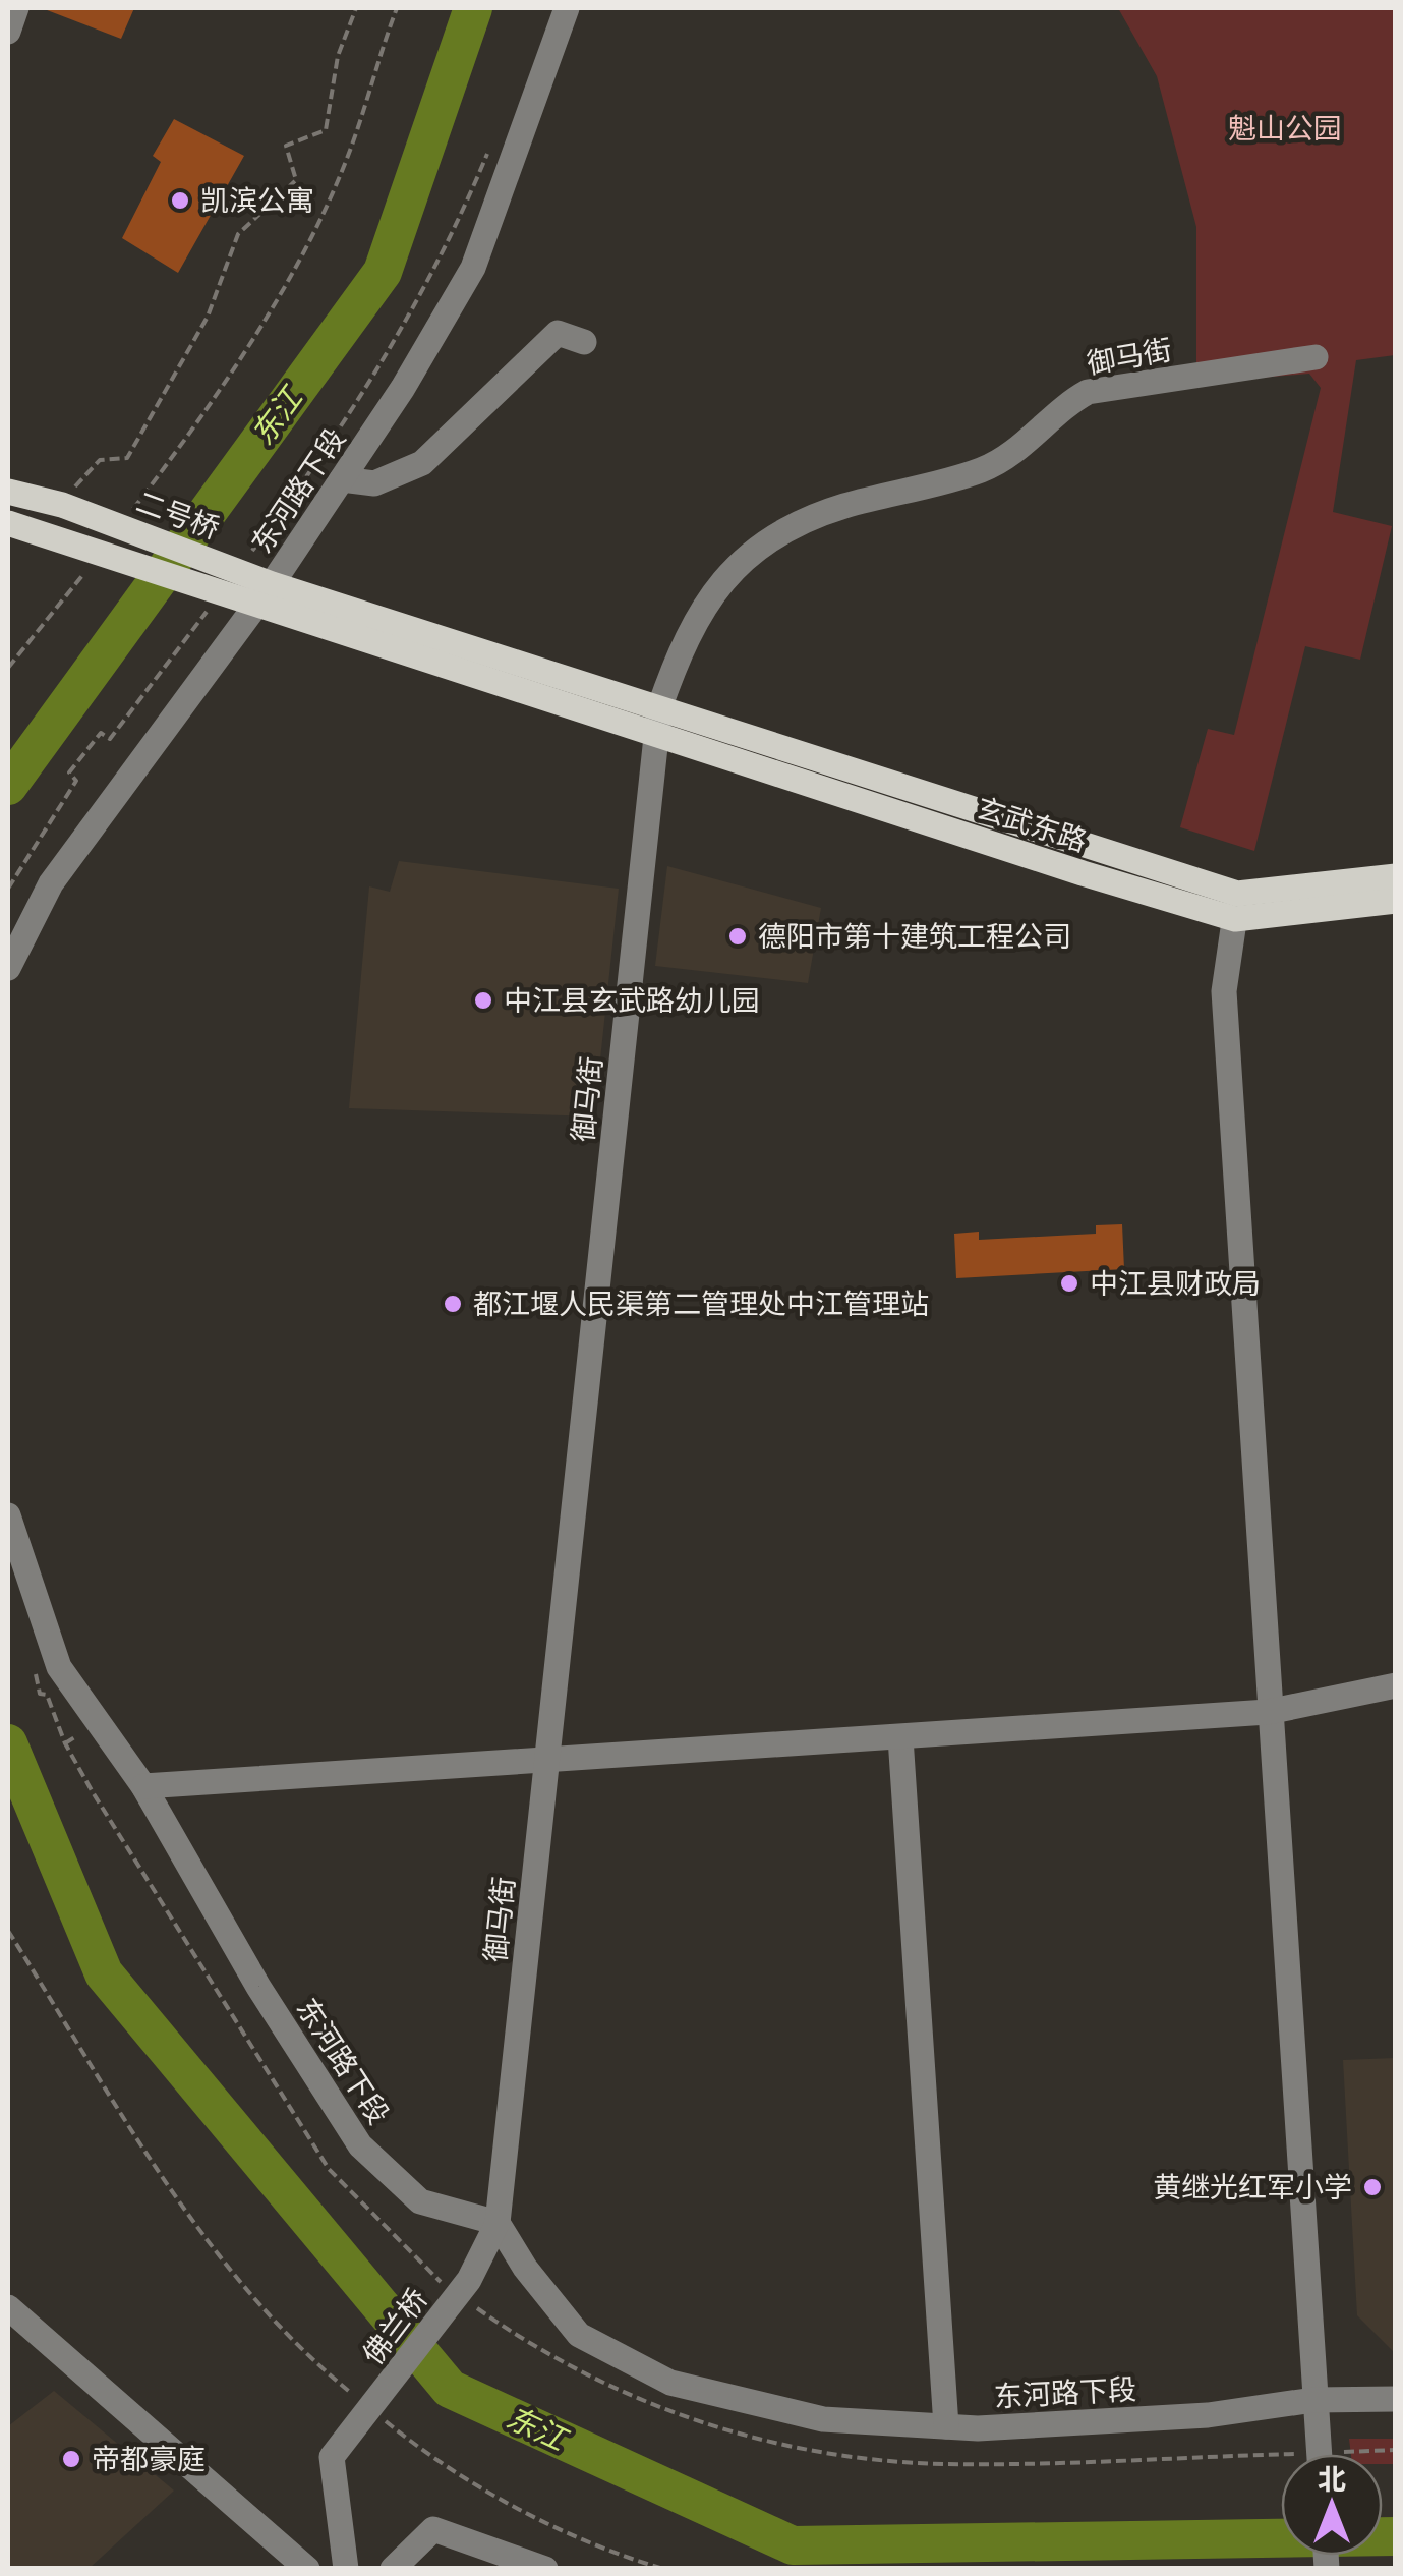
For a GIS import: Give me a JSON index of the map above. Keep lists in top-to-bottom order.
{
  "streets": {
    "main road": ["二号桥", "玄武东路"],
    "street": ["御马街", "东河路下段", "佛兰桥"]
  },
  "crossings": [
    ["御马街", "东河路下段"],
    ["御马街", "玄武东路"],
    ["御马街", "佛兰桥"],
    ["东河路下段", "二号桥"],
    ["东河路下段", "玄武东路"],
    ["二号桥", "玄武东路"]
  ],
  "water": ["东江"],
  "parks": ["魁山公园"],
  "places": [
    "凯滨公寓",
    "德阳市第十建筑工程公司",
    "中江县玄武路幼儿园",
    "中江县财政局",
    "都江堰人民渠第二管理处中江管理站",
    "黄继光红军小学",
    "帝都豪庭"
  ],
  "north": "top"
}
